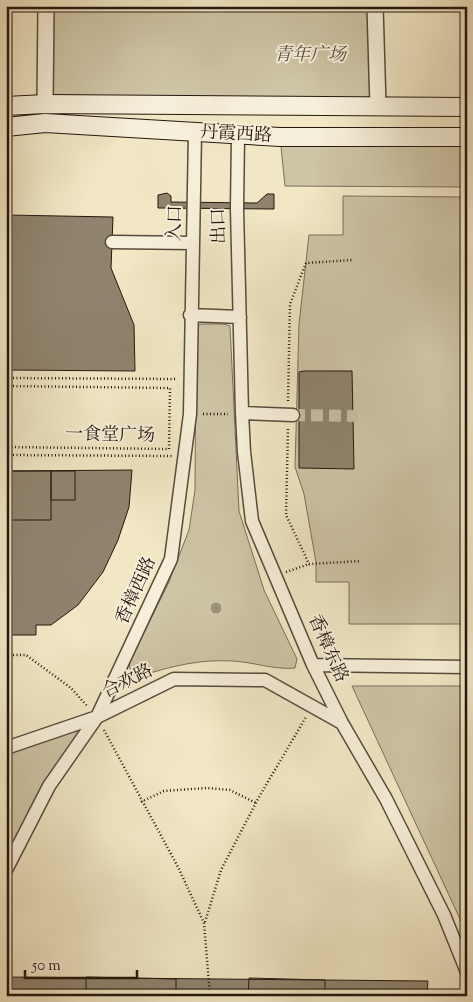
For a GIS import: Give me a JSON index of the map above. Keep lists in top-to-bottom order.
{
  "streets": {
    "main road": ["丹霞西路"],
    "street": [
      "入口",
      "出口",
      "香樟西路",
      "香樟东路",
      "合欢路"
    ],
    "path": ["一食堂广场"]
  },
  "crossings": [
    ["丹霞西路", "入口"],
    ["丹霞西路", "出口"],
    ["入口", "香樟西路"],
    ["出口", "香樟东路"],
    ["香樟西路", "合欢路"],
    ["香樟东路", "合欢路"]
  ],
  "parks": ["青年广场"],
  "scale_bar": "50 m"
}
